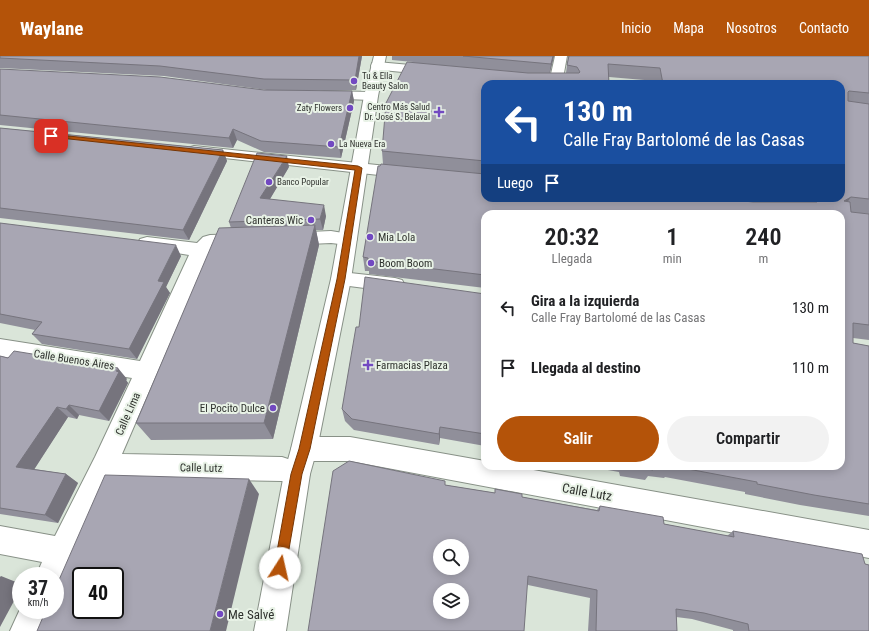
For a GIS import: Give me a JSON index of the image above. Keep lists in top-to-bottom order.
{
  "streets": {
    "street": ["Calle Buenos Aires", "Calle Lima", "Calle Lutz"]
  },
  "crossings": [
    ["Calle Buenos Aires", "Calle Lima"],
    ["Calle Lima", "Calle Lutz"]
  ],
  "places": {
    "other": [
      "Tu & Ella Beauty Salon",
      "Zaty Flowers",
      "La Nueva Era",
      "Banco Popular",
      "Canteras Wic",
      "Mia Lola",
      "Boom Boom",
      "El Pocito Dulce",
      "Me Salvé"
    ],
    "health": ["Centro Más Salud Dr. José S. Belaval", "Farmacias Plaza"]
  },
  "page": {
    "header": "Waylane",
    "nav": [
      "Inicio",
      "Mapa",
      "Nosotros",
      "Contacto"
    ],
    "turn": ["130 m", "Calle Fray Bartolomé de las Casas"],
    "then": "Luego",
    "eta": [
      "20:32",
      "Llegada",
      "1",
      "min",
      "240",
      "m"
    ],
    "list": [
      {
        "name": "Gira a la izquierda",
        "note": "Calle Fray Bartolomé de las Casas",
        "value": "130 m"
      },
      {
        "name": "Llegada al destino",
        "value": "110 m"
      }
    ],
    "buttons": ["Salir", "Compartir"],
    "speed": "37 km/h",
    "limit": "40"
  }
}
